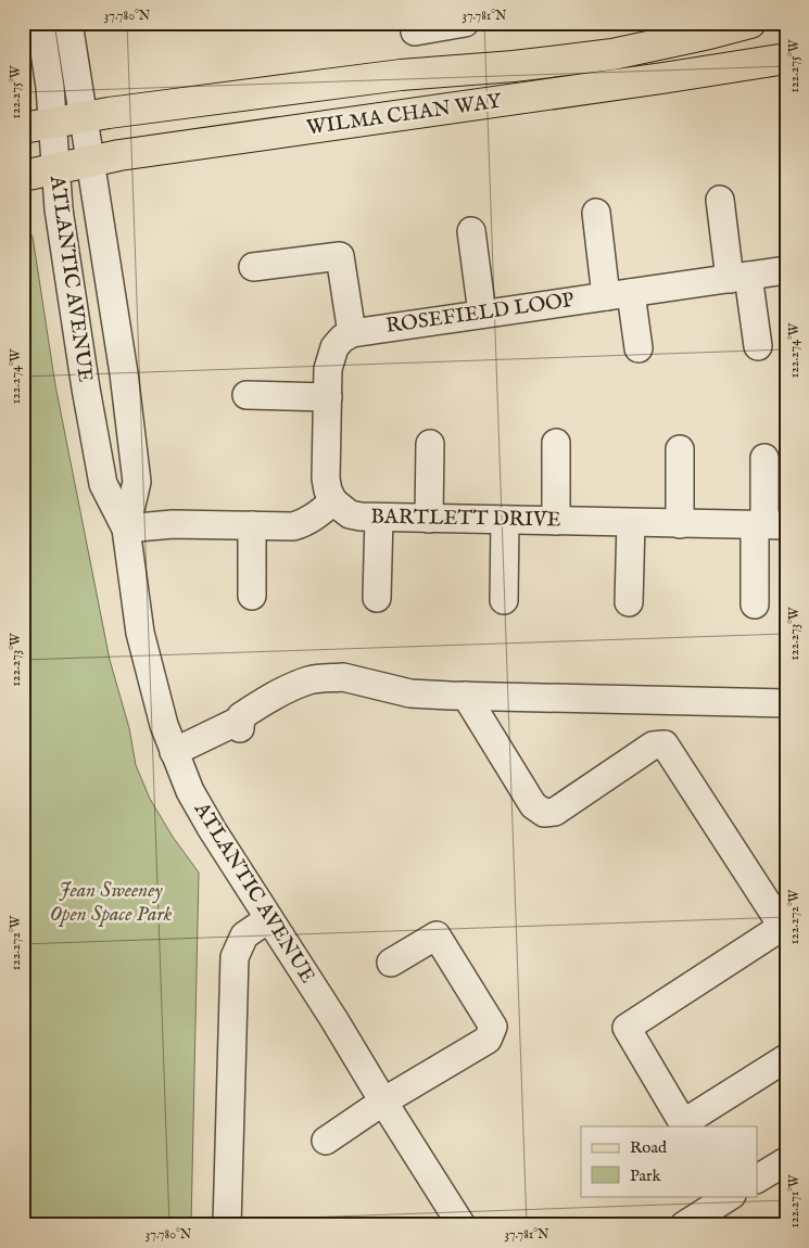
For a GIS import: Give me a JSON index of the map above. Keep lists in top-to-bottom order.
{
  "streets": {
    "main road": ["WILMA CHAN WAY"],
    "street": ["ATLANTIC AVENUE", "ROSEFIELD LOOP", "BARTLETT DRIVE"]
  },
  "crossings": [
    ["WILMA CHAN WAY", "ATLANTIC AVENUE"]
  ],
  "parks": ["Jean Sweeney Open Space Park"],
  "legend": ["Road", "Park"],
  "coordinates": [
    "37.780°N",
    "37.781°N",
    "122.275°W",
    "122.274°W",
    "122.273°W",
    "122.272°W",
    "122.271°W"
  ]
}
